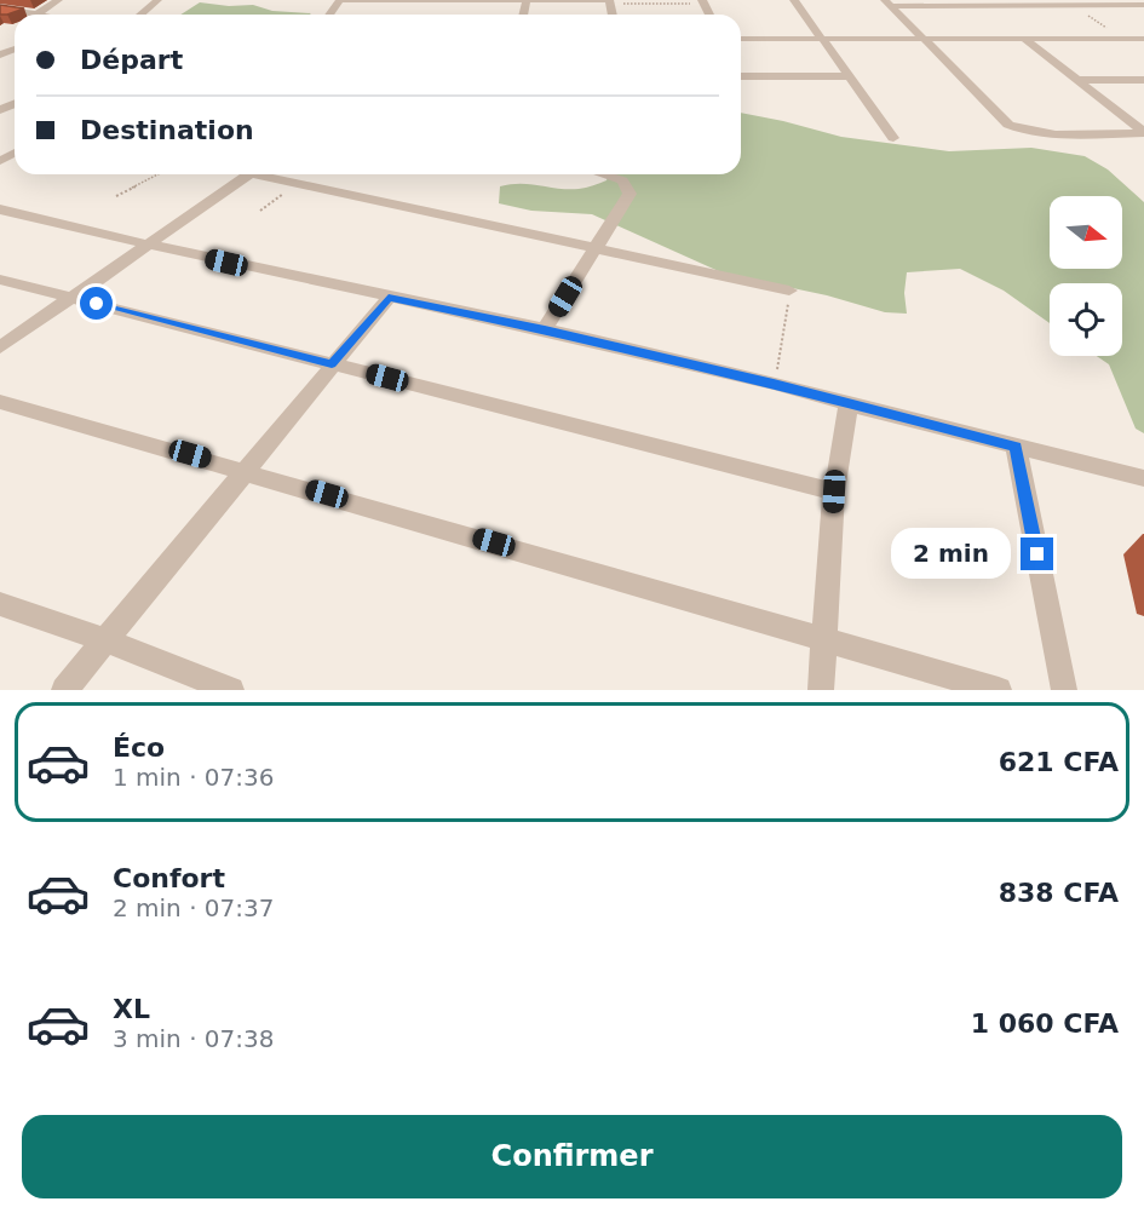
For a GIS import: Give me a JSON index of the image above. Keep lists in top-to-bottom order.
{
  "north": "right",
  "page": {
    "banner": ["Départ", "Destination"],
    "bubble": "2 min",
    "list": [
      {
        "name": "Éco",
        "note": "1 min · 07:36",
        "value": "621 CFA"
      },
      {
        "name": "Confort",
        "note": "2 min · 07:37",
        "value": "838 CFA"
      },
      {
        "name": "XL",
        "note": "3 min · 07:38",
        "value": "1 060 CFA"
      }
    ],
    "buttons": "Confirmer"
  }
}
